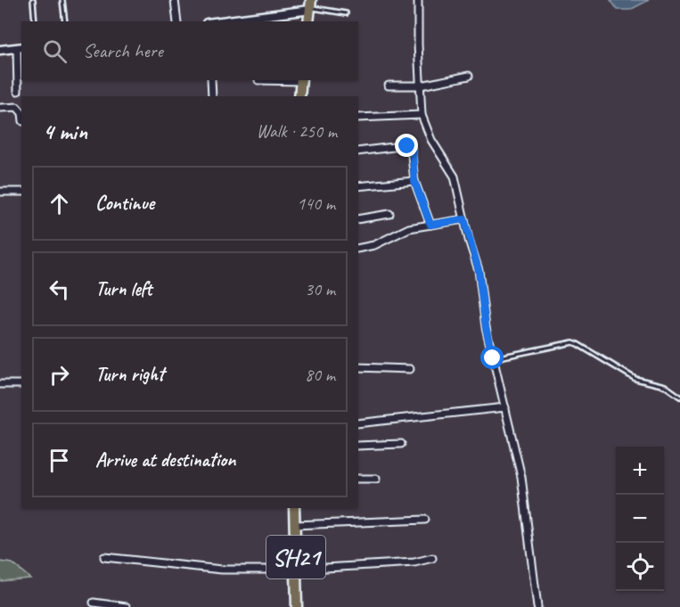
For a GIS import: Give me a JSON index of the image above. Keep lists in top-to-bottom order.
{
  "streets": {
    "main road": ["SH21"]
  },
  "page": {
    "search": "Search here",
    "heading": ["4 min", "Walk · 250 m"],
    "list": [
      ["Continue", "140 m"],
      ["Turn left", "30 m"],
      ["Turn right", "80 m"],
      "Arrive at destination"
    ],
    "map_buttons": ["+", "−"]
  }
}
